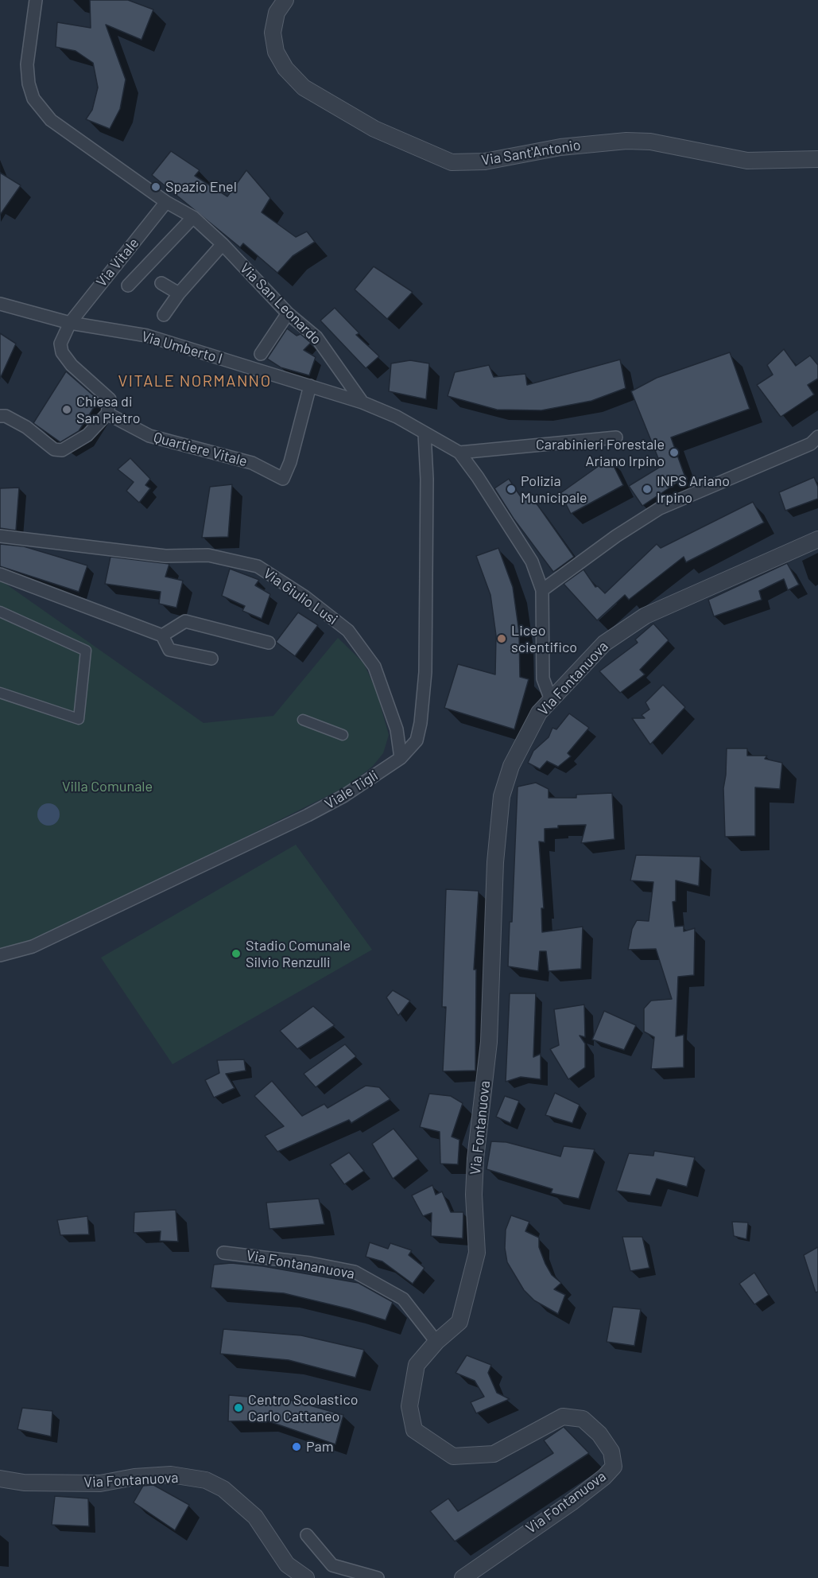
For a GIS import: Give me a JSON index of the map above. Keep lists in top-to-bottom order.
{
  "streets": {
    "street": [
      "Via Sant'Antonio",
      "Via Vitale",
      "Via San Leonardo",
      "Via Umberto I",
      "Quartiere Vitale",
      "Via Giulio Lusi",
      "Via Fontanuova",
      "Viale Tigli",
      "Via Fontananuova"
    ]
  },
  "crossings": [
    ["Via Vitale", "Via San Leonardo"],
    ["Via Vitale", "Via Umberto I"],
    ["Via San Leonardo", "Via Umberto I"],
    ["Via Umberto I", "Quartiere Vitale"],
    ["Via Giulio Lusi", "Viale Tigli"],
    ["Via Fontanuova", "Via Fontananuova"]
  ],
  "districts": ["VITALE NORMANNO"],
  "parks": ["Villa Comunale"],
  "places": [
    "Spazio Enel",
    "Chiesa di San Pietro",
    "Carabinieri Forestale Ariano Irpino",
    "Polizia Municipale",
    "INPS Ariano Irpino",
    "Liceo scientifico",
    "Stadio Comunale Silvio Renzulli",
    "Centro Scolastico Carlo Cattaneo",
    "Pam"
  ]
}
